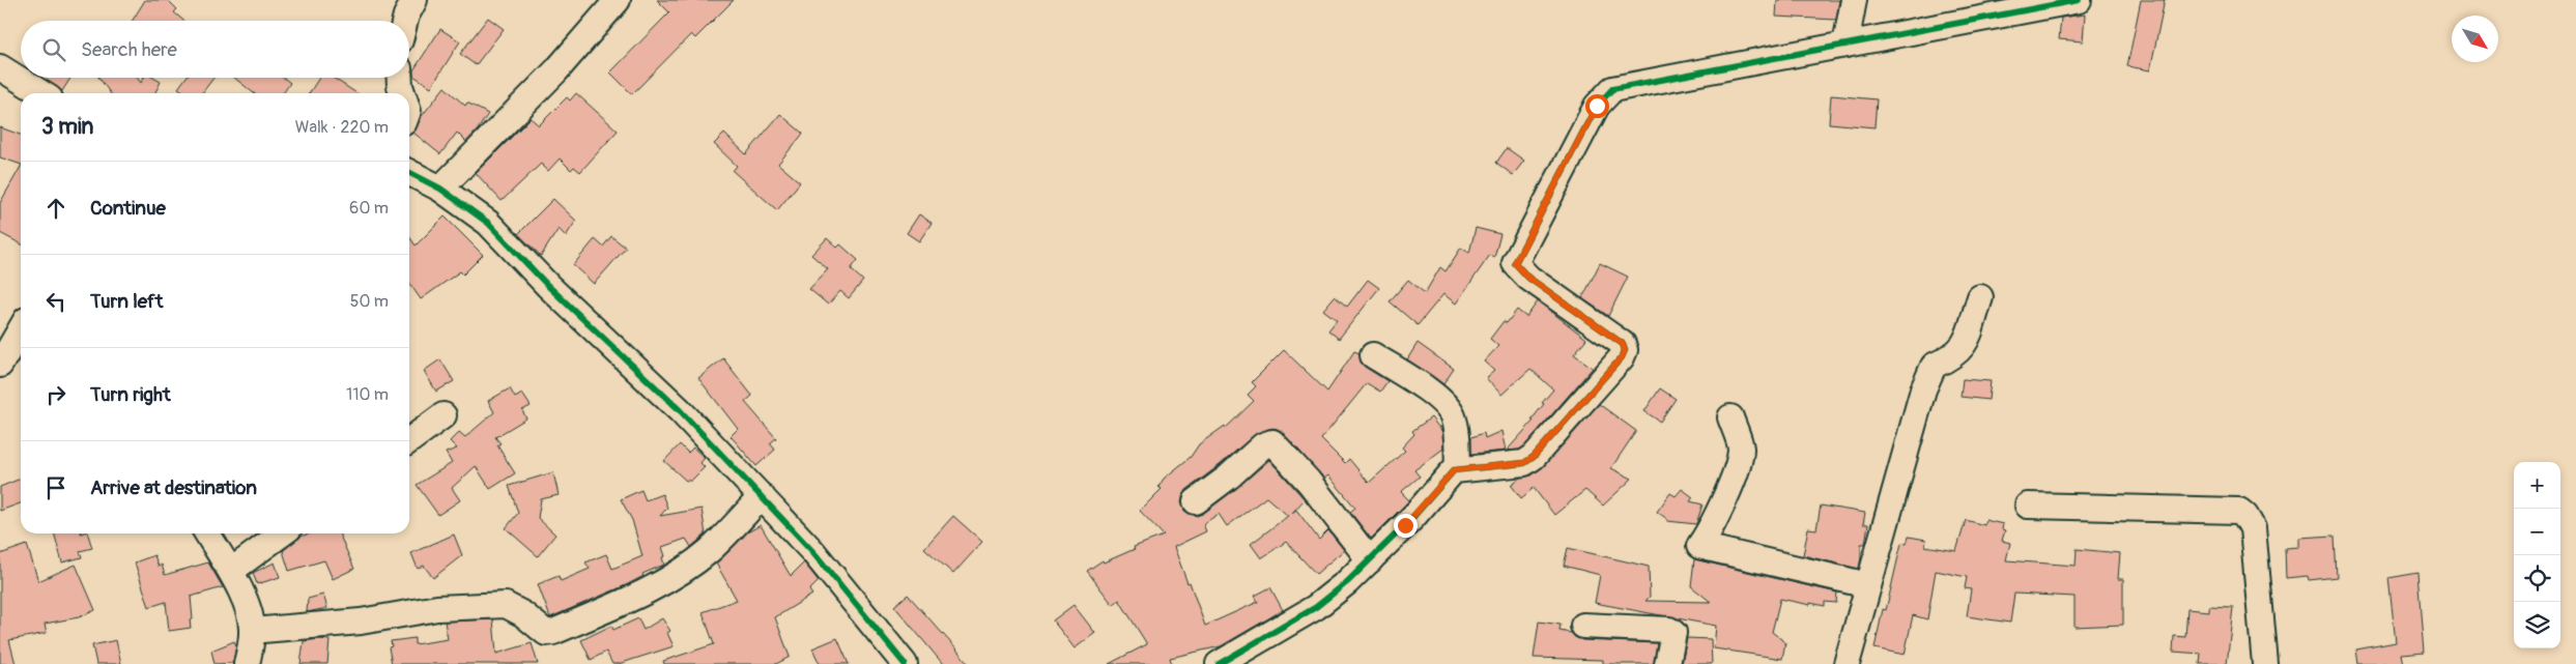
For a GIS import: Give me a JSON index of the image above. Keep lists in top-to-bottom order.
{
  "north": "bottom right",
  "page": {
    "search": "Search here",
    "heading": ["3 min", "Walk · 220 m"],
    "list": [
      ["Continue", "60 m"],
      ["Turn left", "50 m"],
      ["Turn right", "110 m"],
      "Arrive at destination"
    ],
    "map_buttons": ["+", "−"]
  }
}
